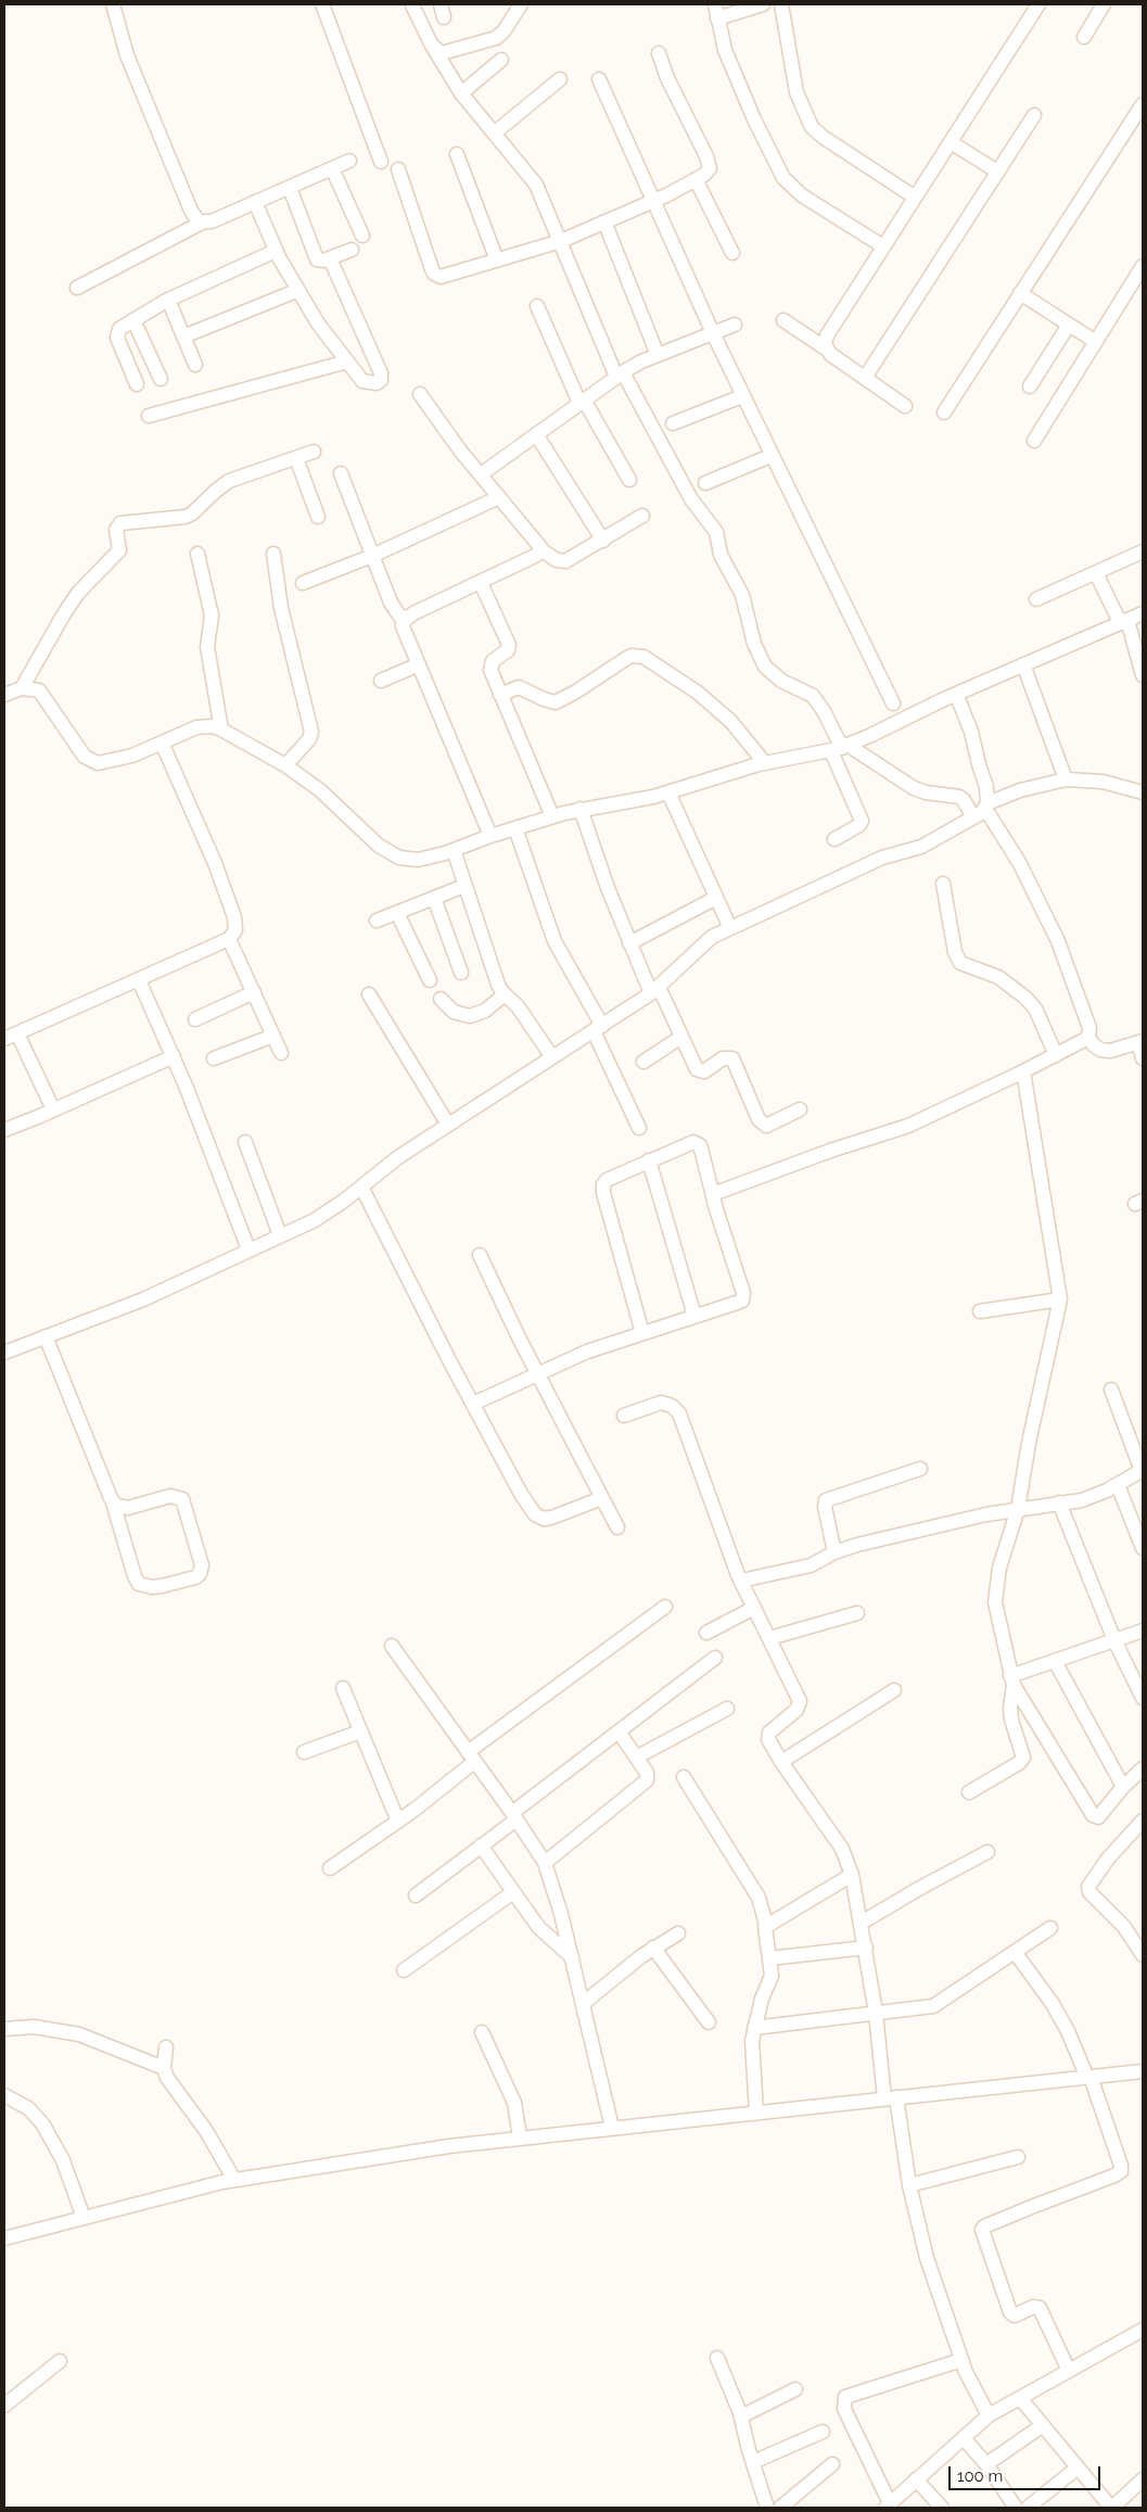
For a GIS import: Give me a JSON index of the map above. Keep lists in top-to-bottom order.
{
  "scale_bar": "100 m"
}
